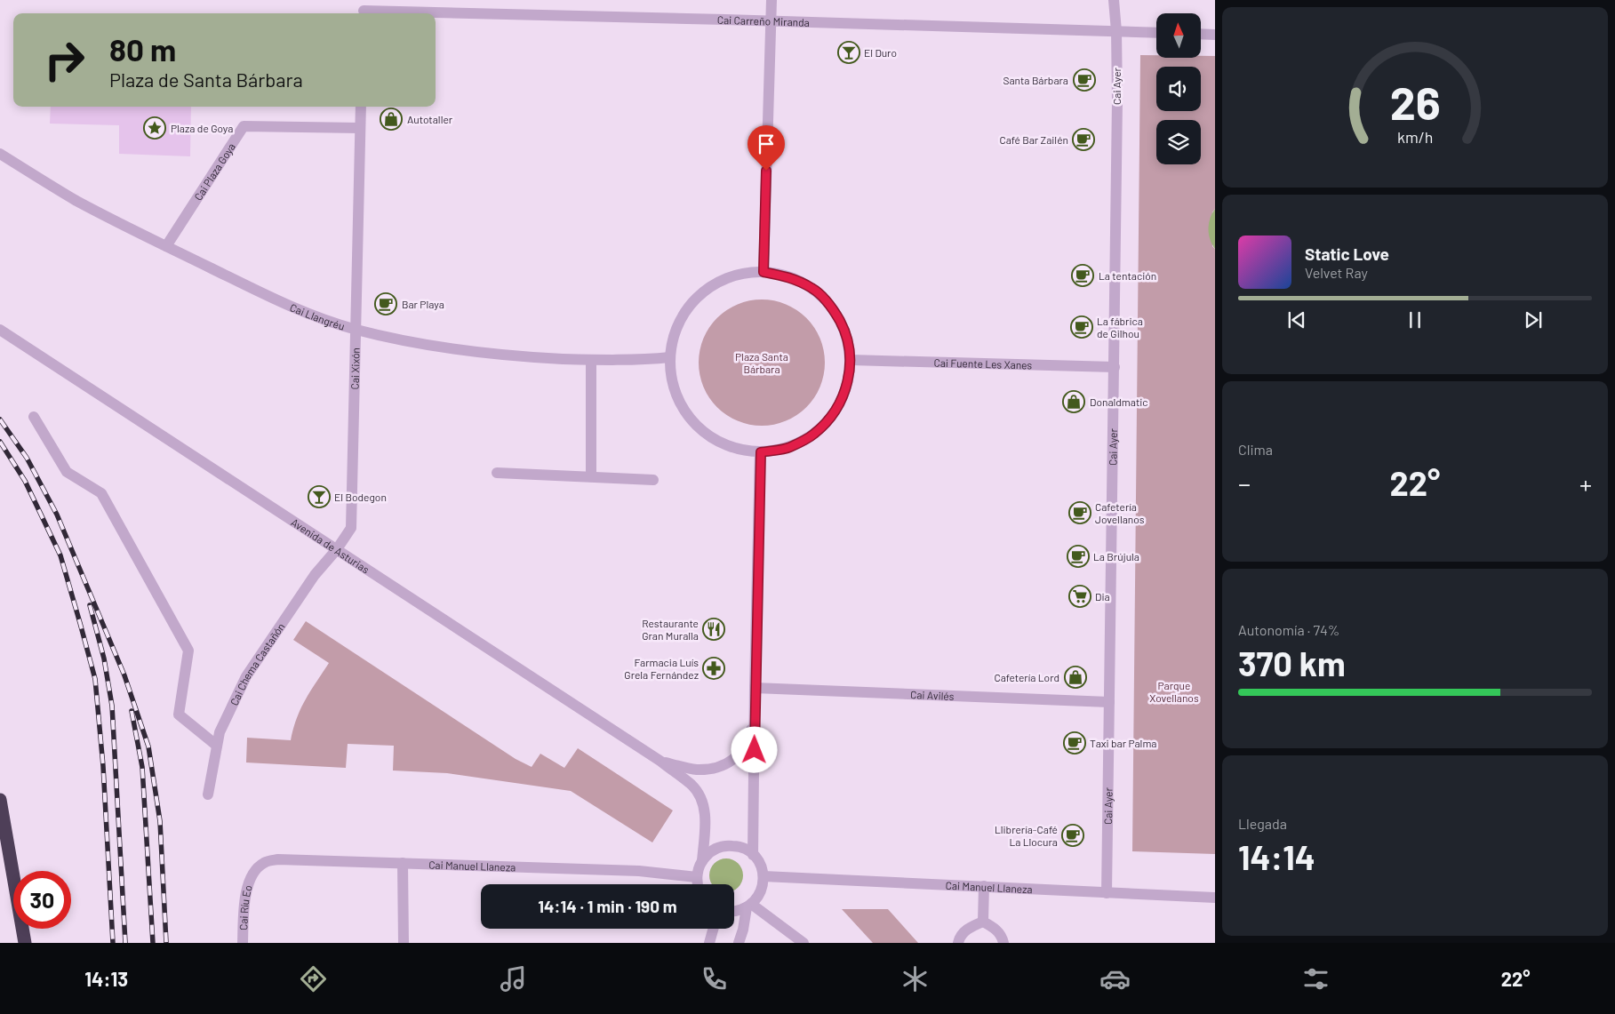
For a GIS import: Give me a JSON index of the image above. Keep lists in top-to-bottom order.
{
  "streets": {
    "street": [
      "Cai Carreño Miranda",
      "Cai Ayer",
      "Cai Plaza Goya",
      "Cai Llangréu",
      "Cai Fuente Les Xanes",
      "Cai Xixón",
      "Avenida de Asturias",
      "Cai Chema Castañón",
      "Cai Avilés",
      "Cai Manuel Llaneza",
      "Cai Ríu Eo"
    ]
  },
  "crossings": [
    ["Cai Carreño Miranda", "Cai Ayer"],
    ["Cai Ayer", "Cai Fuente Les Xanes"],
    ["Cai Ayer", "Cai Avilés"],
    ["Cai Ayer", "Cai Manuel Llaneza"],
    ["Cai Plaza Goya", "Cai Llangréu"],
    ["Cai Plaza Goya", "Cai Xixón"],
    ["Cai Llangréu", "Cai Xixón"],
    ["Cai Xixón", "Avenida de Asturias"],
    ["Cai Xixón", "Cai Chema Castañón"],
    ["Avenida de Asturias", "Cai Chema Castañón"],
    ["Avenida de Asturias", "Cai Manuel Llaneza"],
    ["Cai Manuel Llaneza", "Cai Ríu Eo"]
  ],
  "parks": ["Plaza Santa Bárbara", "Parque Xovellanos"],
  "places": {
    "bar": ["El Duro", "El Bodegon"],
    "cafe": [
      "Santa Bárbara",
      "Café Bar Zailén",
      "La tentación",
      "Bar Playa",
      "La fábrica de Gilhou",
      "Cafetería Jovellanos",
      "La Brújula",
      "Taxi bar Palma",
      "Llibrería-Café La Llocura"
    ],
    "shop": ["Autotaller", "Donaldmatic", "Cafetería Lord"],
    "place": ["Plaza de Goya"],
    "supermarket": ["Dia"],
    "restaurant": ["Restaurante Gran Muralla"],
    "pharmacy": ["Farmacia Luís Grela Fernández"]
  },
  "north": "top",
  "page": {
    "turn": ["80 m", "Plaza de Santa Bárbara"],
    "song": ["Static Love", "Velvet Ray"],
    "tile": [
      "Clima",
      ["Autonomía · 74%", "370 km"],
      ["Llegada", "14:14"]
    ],
    "heat": ["−", "22°", "+"],
    "limit": "30",
    "trip": "14:14 · 1 min · 190 m",
    "tabs": ["14:13", "22°"],
    "gauge": ["26", "km/h"]
  }
}
